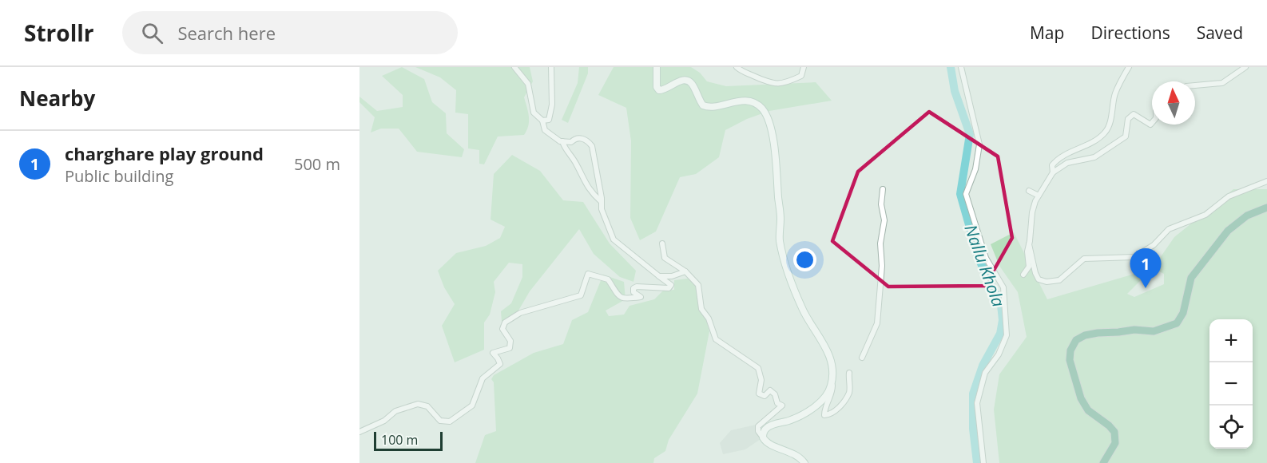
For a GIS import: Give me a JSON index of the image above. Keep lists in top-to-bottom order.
{
  "water": ["Nallu Khola"],
  "scale_bar": "100 m",
  "north": "top",
  "page": {
    "header": "Strollr",
    "search": "Search here",
    "nav": ["Map", "Directions", "Saved"],
    "heading": "Nearby",
    "list": [
      {
        "mark": "1",
        "name": "charghare play ground",
        "note": "Public building",
        "value": "500 m"
      }
    ],
    "pins": "1",
    "map_buttons": ["+", "−"],
    "scale": "100 m"
  }
}
